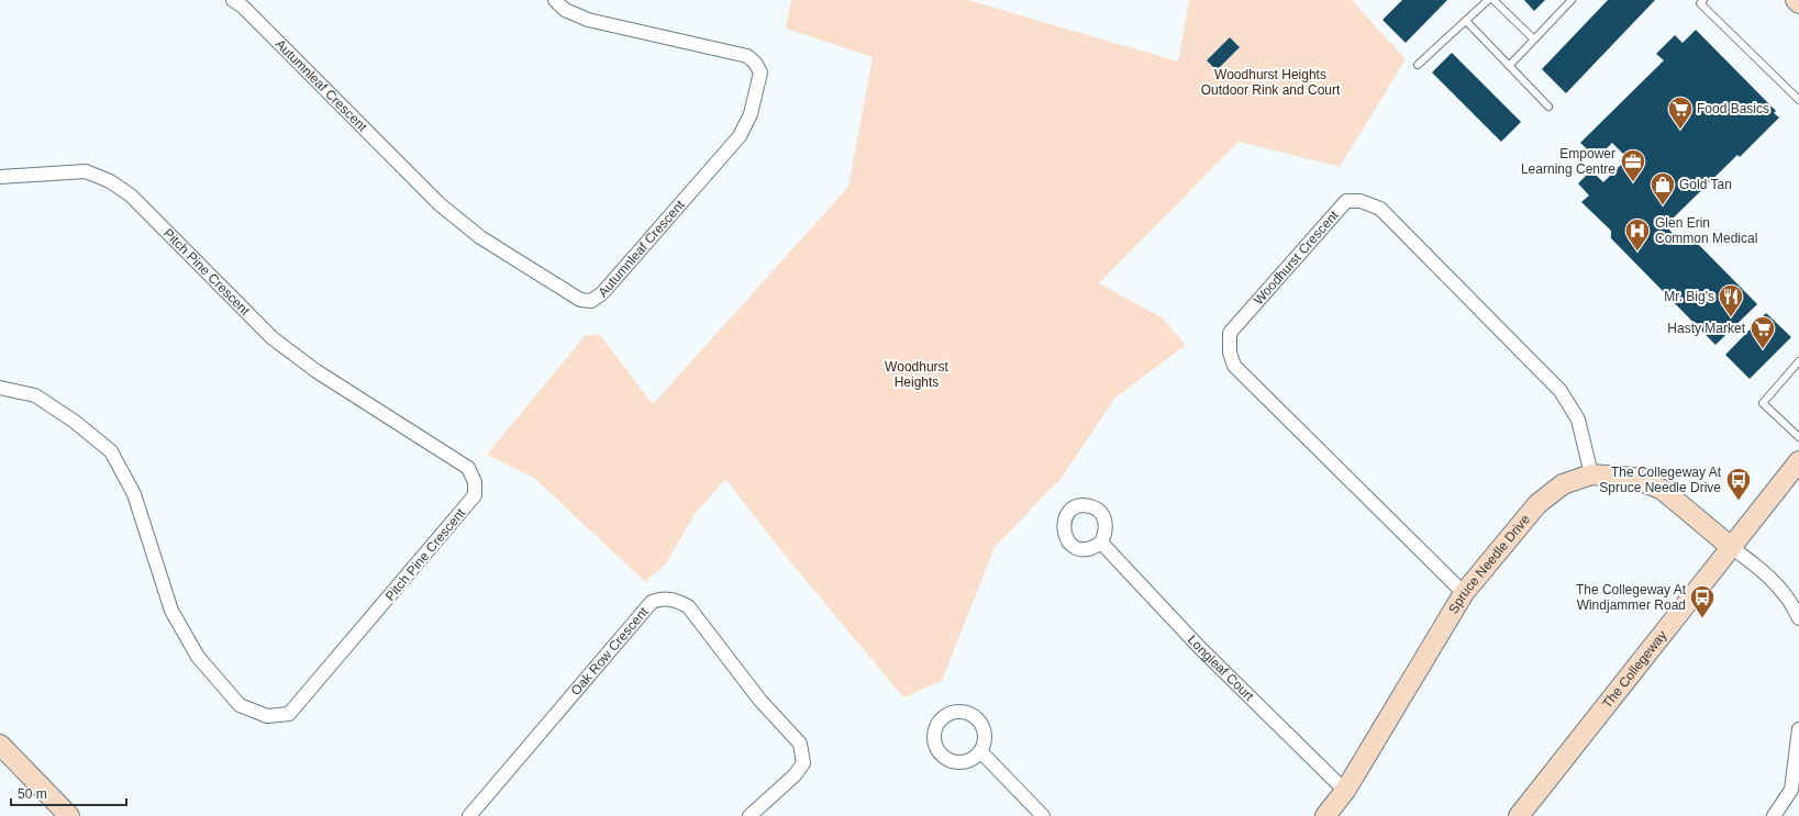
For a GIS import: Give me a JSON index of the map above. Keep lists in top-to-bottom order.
{
  "streets": {
    "street": [
      "Autumnleaf Crescent",
      "Woodhurst Crescent",
      "Pitch Pine Crescent",
      "Spruce Needle Drive",
      "Oak Row Crescent",
      "Longleaf Court",
      "The Collegeway"
    ]
  },
  "crossings": [
    ["Woodhurst Crescent", "Spruce Needle Drive"],
    ["Spruce Needle Drive", "Longleaf Court"],
    ["Spruce Needle Drive", "The Collegeway"]
  ],
  "parks": ["Woodhurst Heights Outdoor Rink and Court", "Woodhurst Heights"],
  "places": {
    "supermarket": ["Food Basics", "Hasty Market"],
    "office": ["Empower Learning Centre"],
    "shop": ["Gold Tan"],
    "hospital": ["Glen Erin Common Medical"],
    "restaurant": ["Mr. Big's"],
    "bus stop": ["The Collegeway At Spruce Needle Drive", "The Collegeway At Windjammer Road"]
  },
  "scale_bar": "50 m"
}
